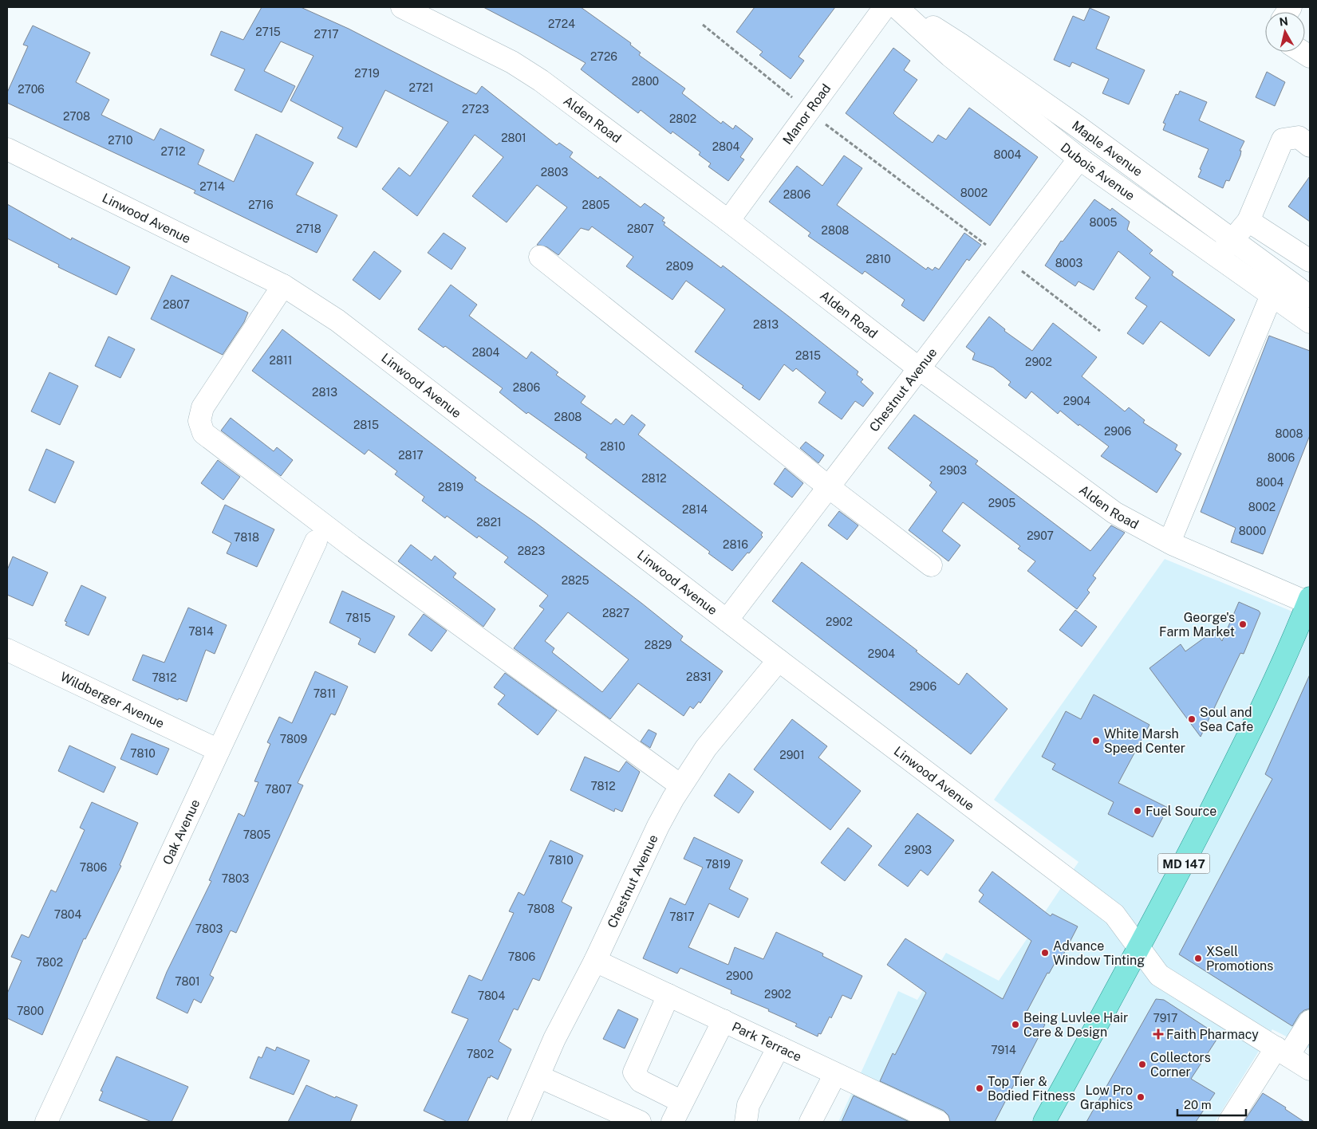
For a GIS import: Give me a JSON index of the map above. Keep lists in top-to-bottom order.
{
  "streets": {
    "main road": ["MD 147"],
    "street": [
      "Manor Road",
      "Alden Road",
      "Maple Avenue",
      "Dubois Avenue",
      "Linwood Avenue",
      "Chestnut Avenue",
      "Wildberger Avenue",
      "Oak Avenue",
      "Park Terrace"
    ]
  },
  "crossings": [
    ["Manor Road", "Alden Road"],
    ["Alden Road", "Chestnut Avenue"],
    ["Alden Road", "MD 147"],
    ["Dubois Avenue", "Chestnut Avenue"],
    ["Linwood Avenue", "Chestnut Avenue"],
    ["Linwood Avenue", "MD 147"],
    ["Chestnut Avenue", "Park Terrace"],
    ["Wildberger Avenue", "Oak Avenue"]
  ],
  "places": {
    "other": [
      "George's Farm Market",
      "Soul and Sea Cafe",
      "White Marsh Speed Center",
      "Fuel Source",
      "Advance Window Tinting",
      "XSell Promotions",
      "Being Luvlee Hair Care & Design",
      "Collectors Corner",
      "Top Tier & Bodied Fitness",
      "Low Pro Graphics"
    ],
    "health": ["Faith Pharmacy"]
  },
  "house_numbers": [
    "2724",
    "2715",
    "2717",
    "2726",
    "2719",
    "2800",
    "2721",
    "2706",
    "2723",
    "2708",
    "2802",
    "2801",
    "2710",
    "2804",
    "2712",
    "8004",
    "2803",
    "2714",
    "8002",
    "2806",
    "2716",
    "2805",
    "8005",
    "2718",
    "2807",
    "2808",
    "2810",
    "8003",
    "2809",
    "2807",
    "2813",
    "2804",
    "2815",
    "2811",
    "2902",
    "2806",
    "2813",
    "2904",
    "2808",
    "2815",
    "2906",
    "8008",
    "2810",
    "2817",
    "8006",
    "2903",
    "2812",
    "8004",
    "2819",
    "2905",
    "8002",
    "2814",
    "2821",
    "8000",
    "2907",
    "7818",
    "2816",
    "2823",
    "2825",
    "2827",
    "7815",
    "2902",
    "7814",
    "2829",
    "2904",
    "2831",
    "7812",
    "2906",
    "7811",
    "7809",
    "7810",
    "2901",
    "7812",
    "7807",
    "7805",
    "2903",
    "7810",
    "7819",
    "7806",
    "7803",
    "7808",
    "7804",
    "7817",
    "7803",
    "7806",
    "7802",
    "2900",
    "7801",
    "2902",
    "7804",
    "7800",
    "7917",
    "7914",
    "7802"
  ],
  "scale_bar": "20 m",
  "north": "top"
}
